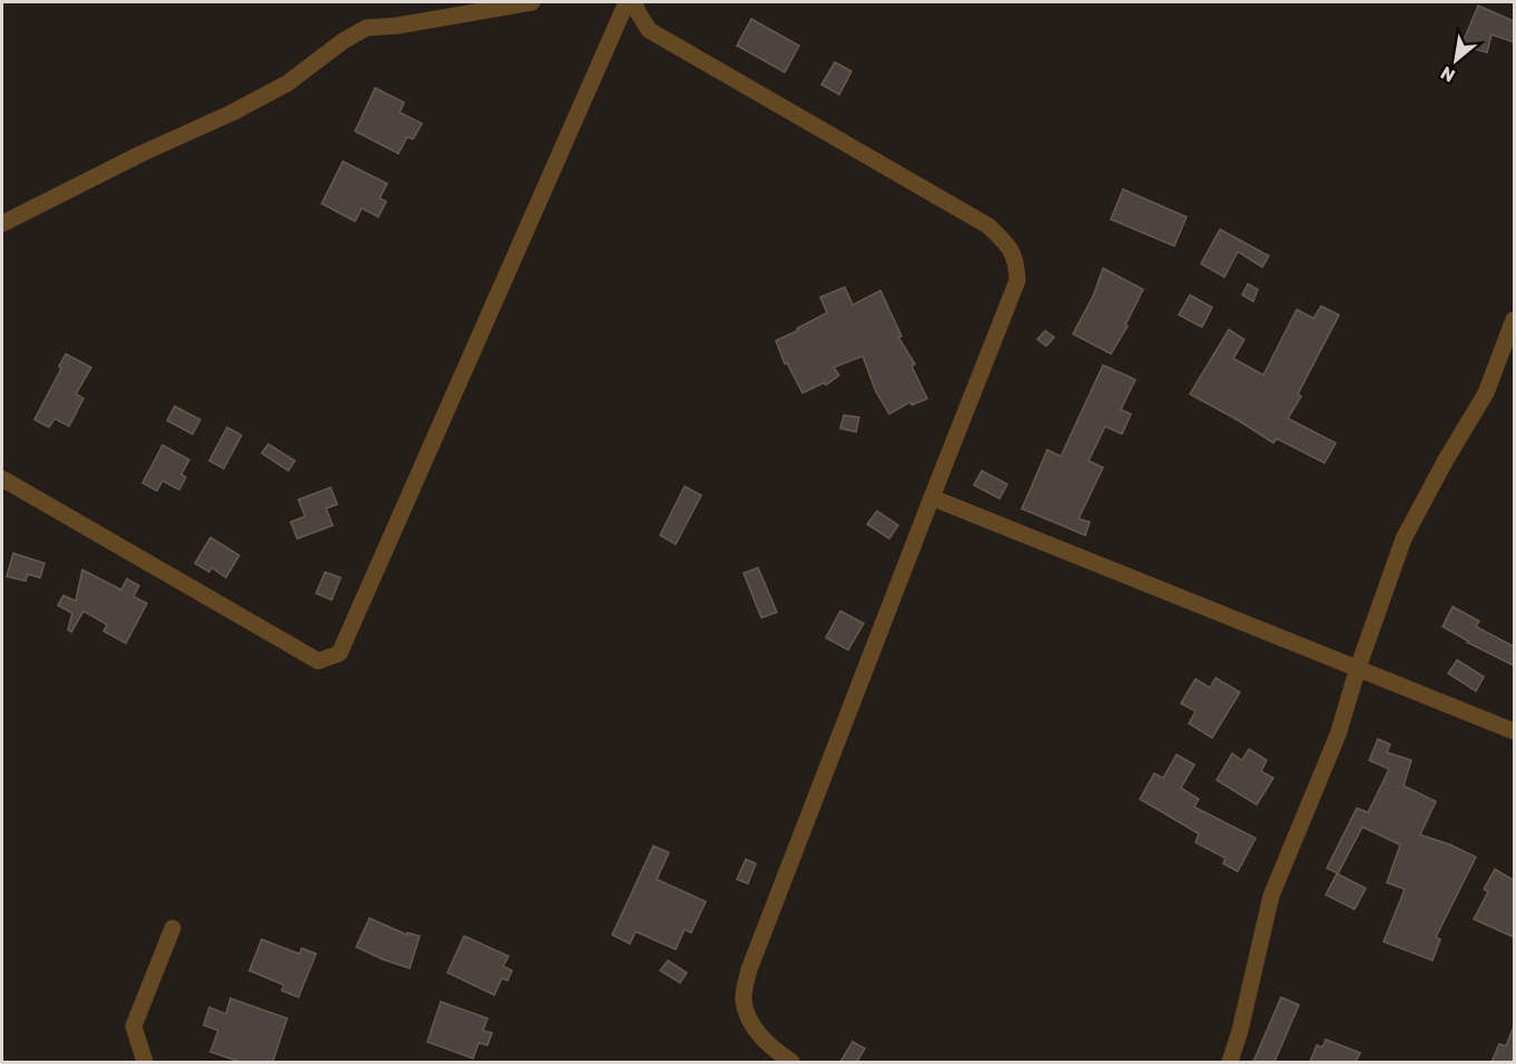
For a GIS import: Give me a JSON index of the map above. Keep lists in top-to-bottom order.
{
  "north": "bottom left"
}
